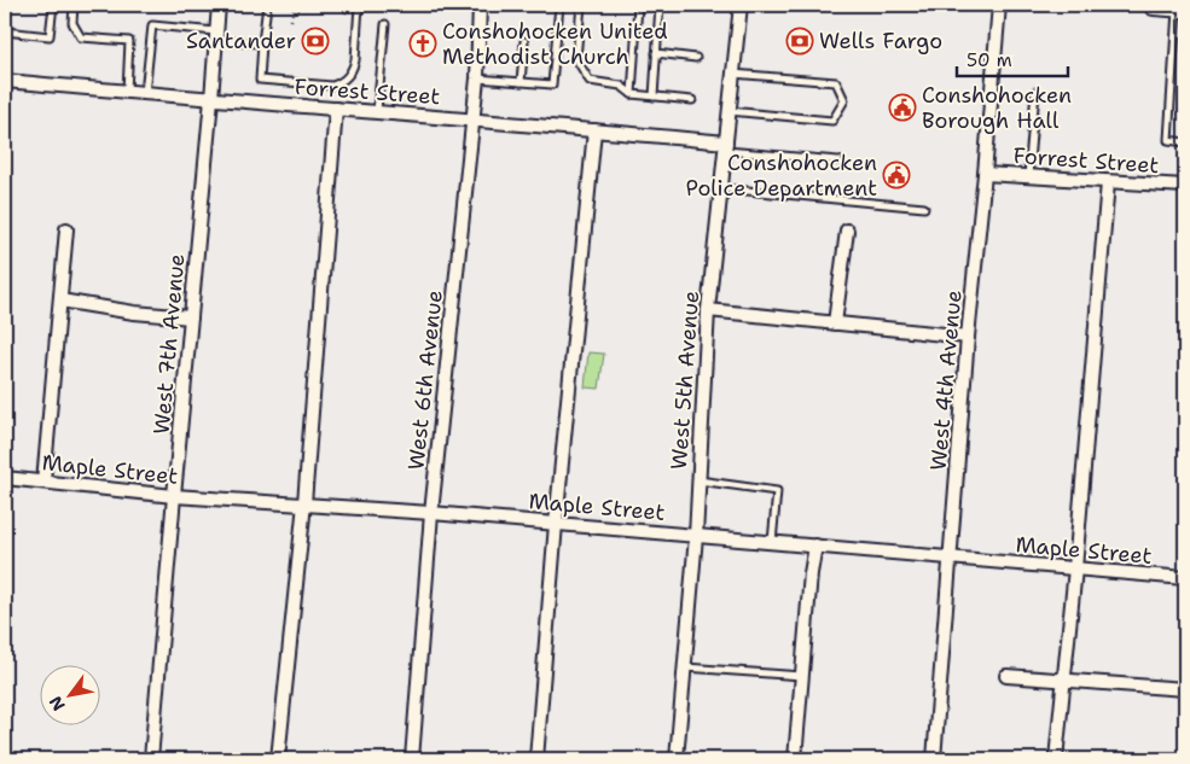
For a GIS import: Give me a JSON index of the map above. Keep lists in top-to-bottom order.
{
  "streets": {
    "street": [
      "Forrest Street",
      "West 7th Avenue",
      "West 6th Avenue",
      "West 5th Avenue",
      "West 4th Avenue",
      "Maple Street"
    ]
  },
  "crossings": [
    ["Forrest Street", "West 7th Avenue"],
    ["Forrest Street", "West 6th Avenue"],
    ["Forrest Street", "West 5th Avenue"],
    ["Forrest Street", "West 4th Avenue"],
    ["West 7th Avenue", "Maple Street"],
    ["West 6th Avenue", "Maple Street"],
    ["West 5th Avenue", "Maple Street"],
    ["West 4th Avenue", "Maple Street"]
  ],
  "places": {
    "bank": ["Santander", "Wells Fargo"],
    "church": ["Conshohocken United Methodist Church"],
    "public building": ["Conshohocken Borough Hall", "Conshohocken Police Department"]
  },
  "scale_bar": "50 m",
  "north": "bottom left"
}
